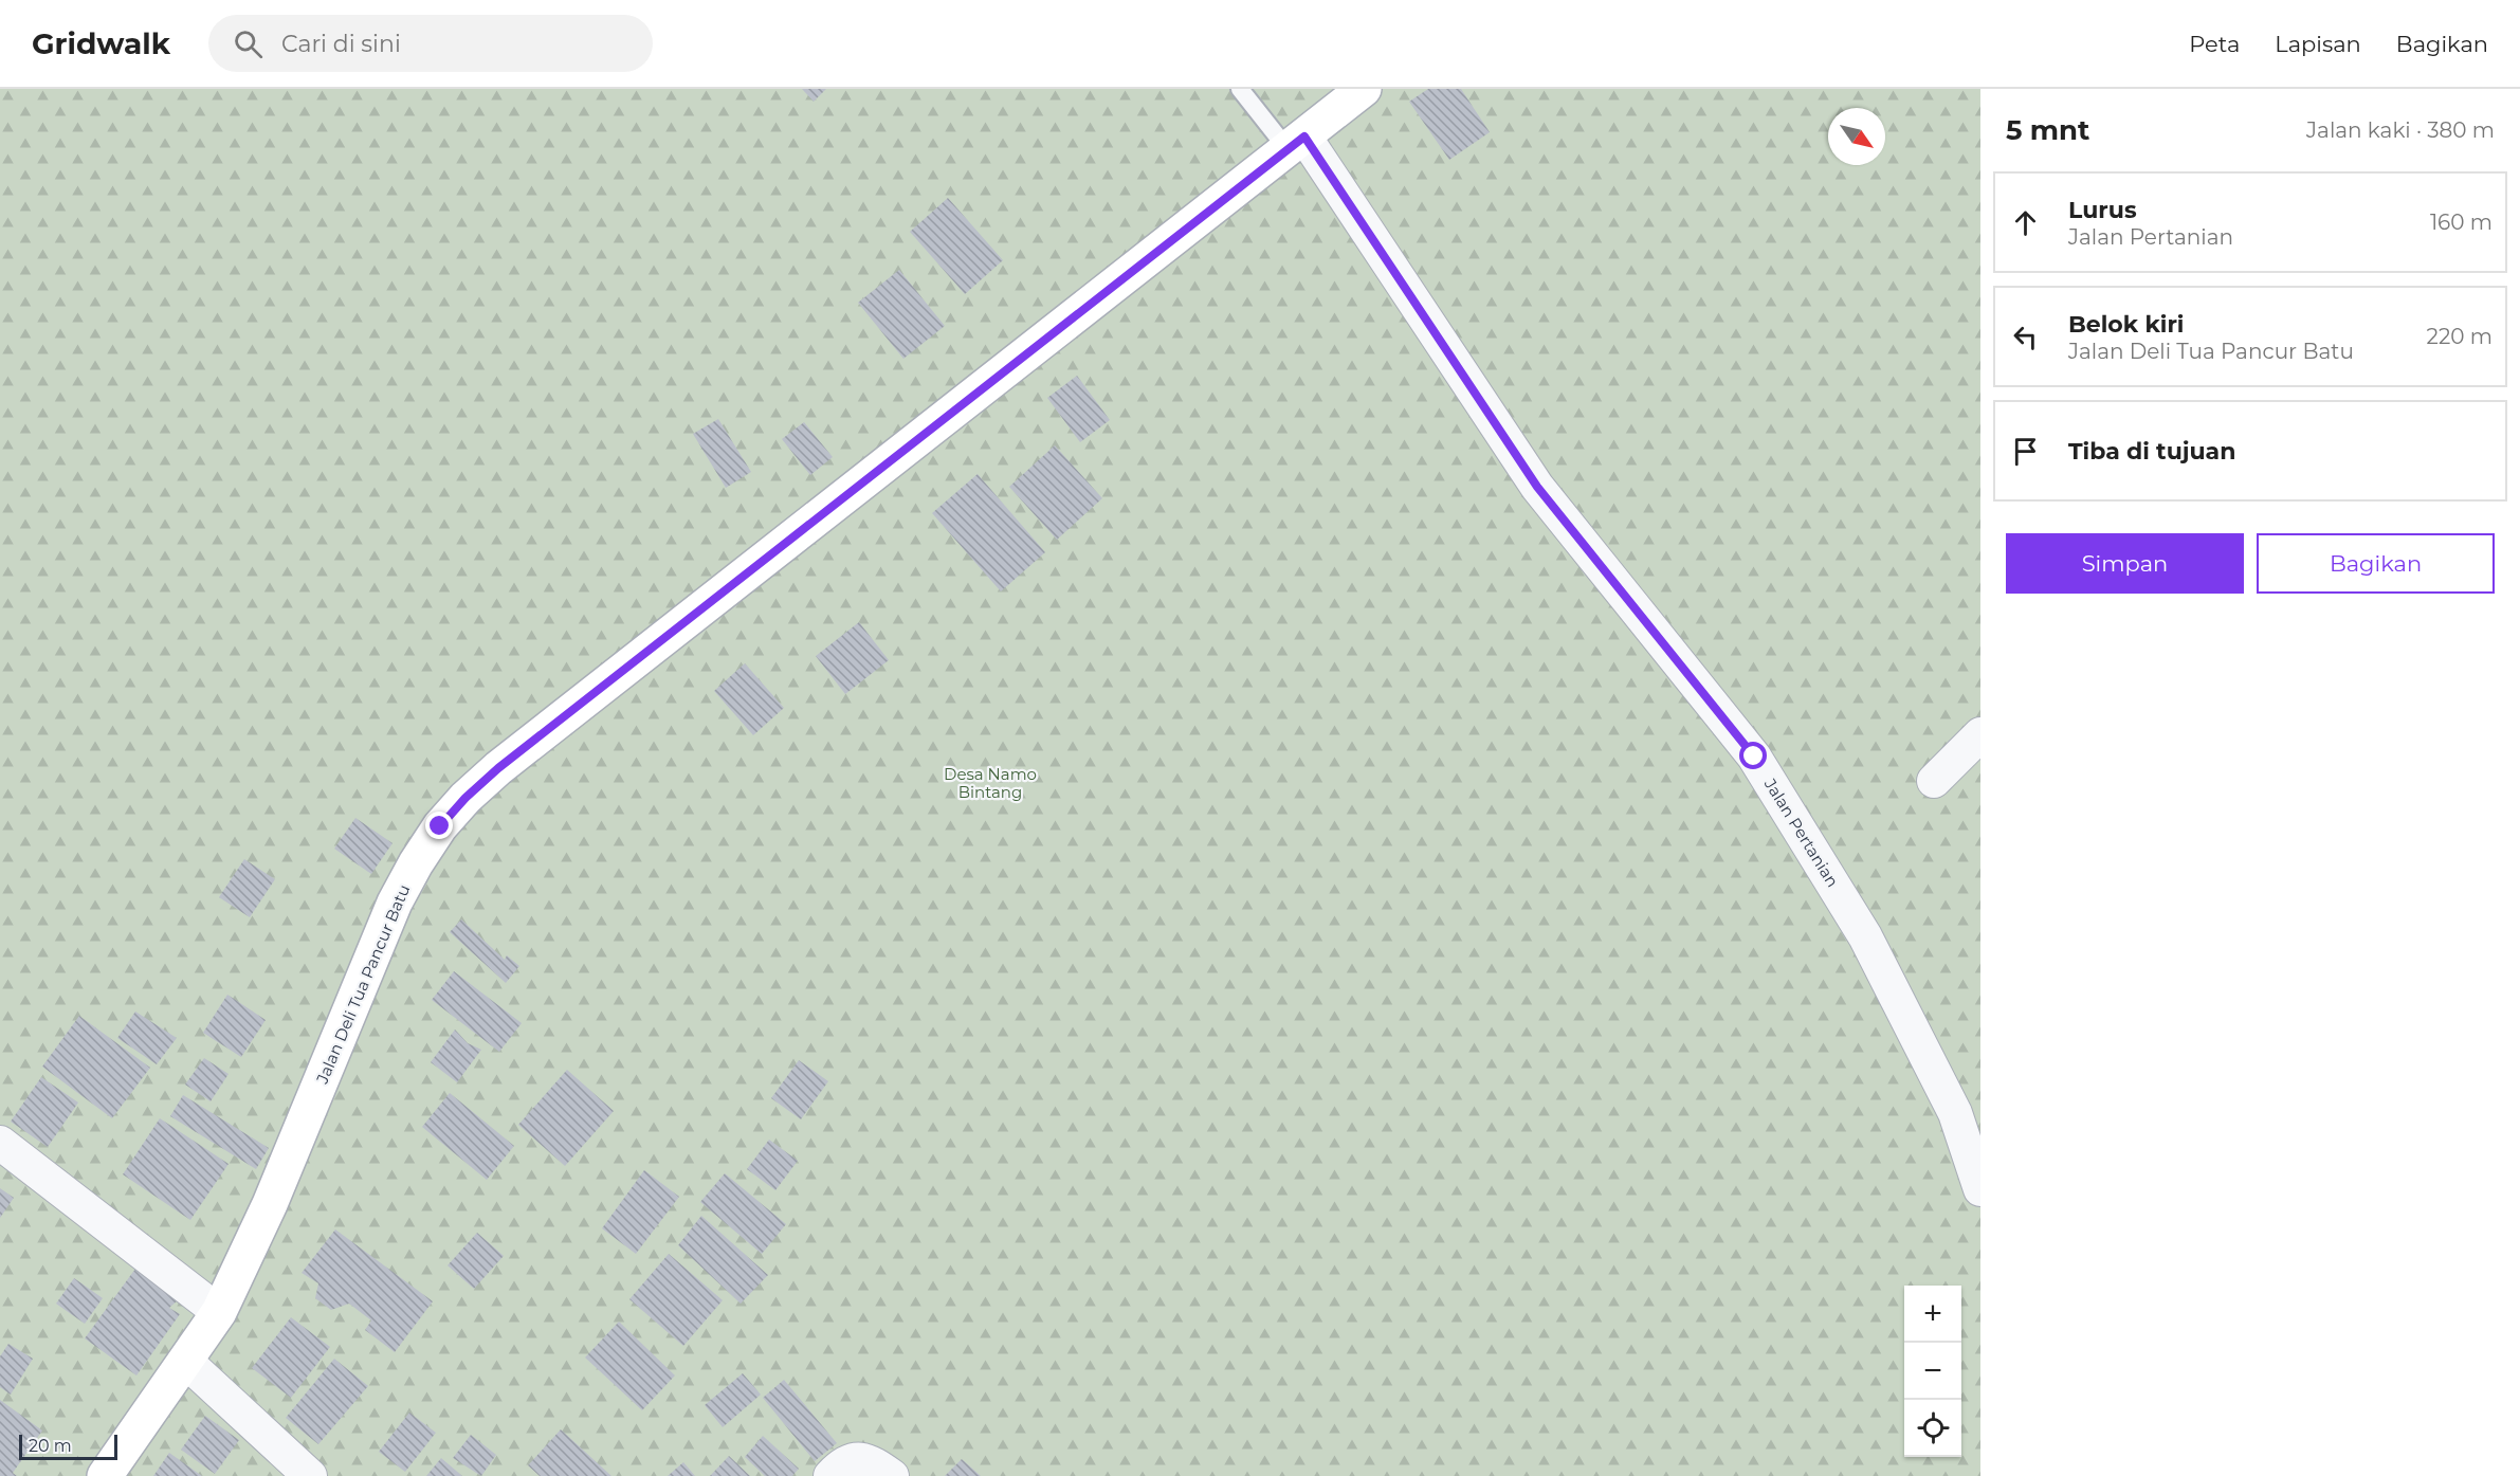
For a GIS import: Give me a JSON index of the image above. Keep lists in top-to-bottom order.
{
  "streets": {
    "main road": ["Jalan Deli Tua Pancur Batu"],
    "street": ["Jalan Pertanian"]
  },
  "crossings": [
    ["Jalan Pertanian", "Jalan Deli Tua Pancur Batu"]
  ],
  "parks": ["Desa Namo Bintang"],
  "scale_bar": "20 m",
  "north": "bottom right",
  "page": {
    "header": "Gridwalk",
    "search": "Cari di sini",
    "nav": ["Peta", "Lapisan", "Bagikan"],
    "heading": ["5 mnt", "Jalan kaki · 380 m"],
    "list": [
      ["Lurus", "Jalan Pertanian", "160 m"],
      ["Belok kiri", "Jalan Deli Tua Pancur Batu", "220 m"],
      "Tiba di tujuan"
    ],
    "buttons": ["Simpan", "Bagikan"],
    "map_buttons": ["+", "−"],
    "scale": "20 m"
  }
}
